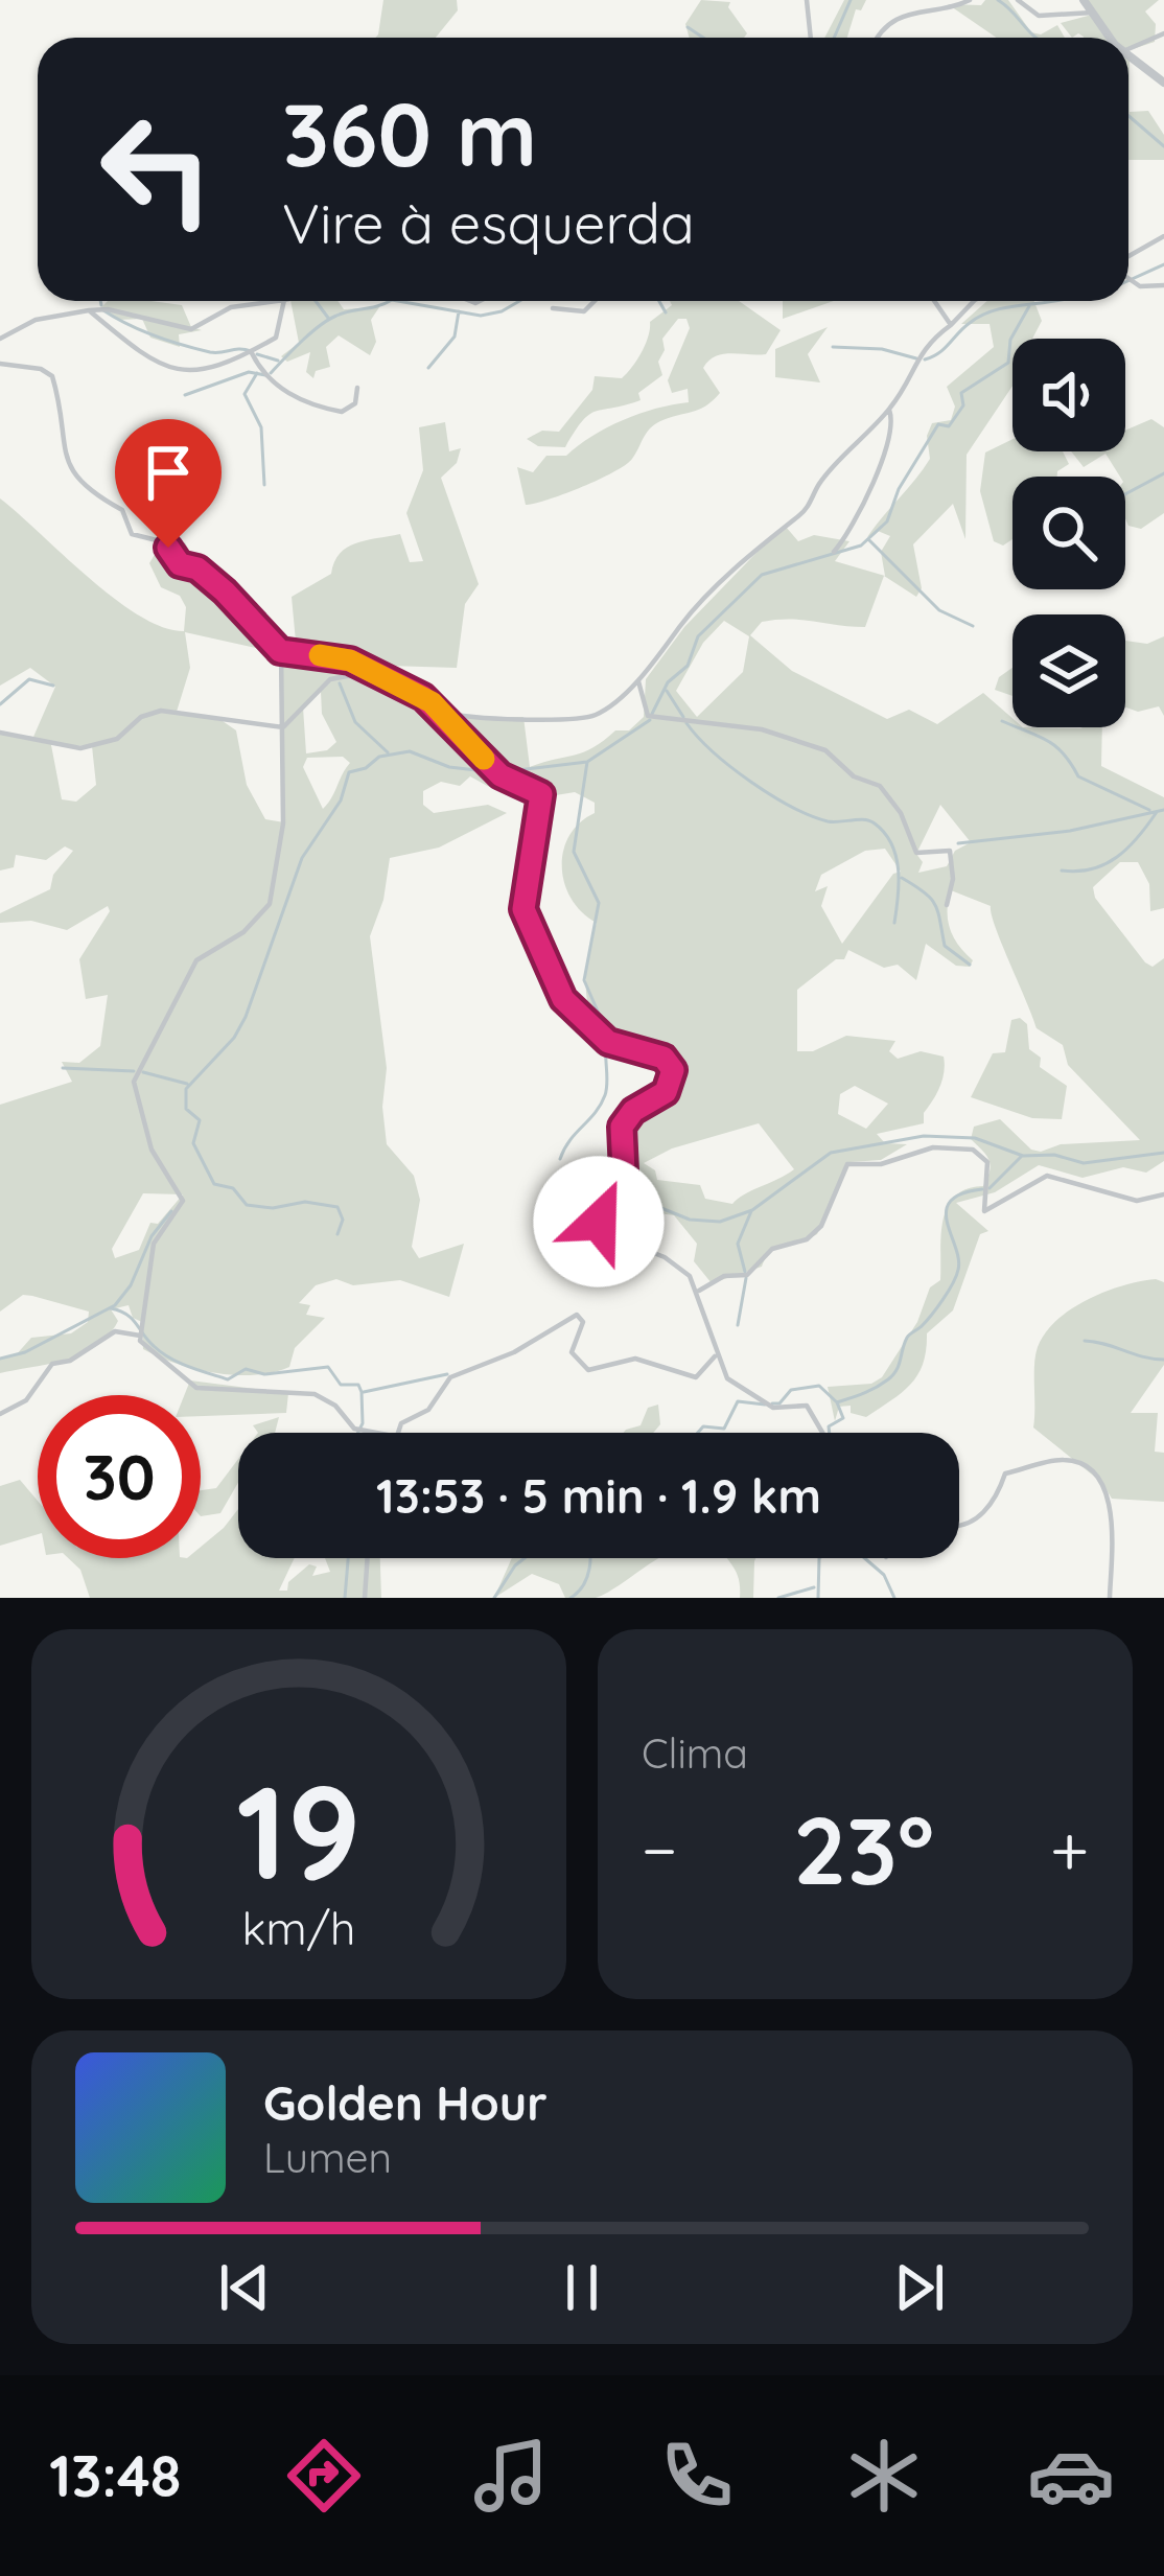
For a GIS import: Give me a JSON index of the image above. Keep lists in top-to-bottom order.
{
  "page": {
    "turn": ["360 m", "Vire à esquerda"],
    "limit": "30",
    "trip": "13:53 · 5 min · 1.9 km",
    "tile": "Clima",
    "heat": ["−", "23°", "+"],
    "song": ["Golden Hour", "Lumen"],
    "tabs": "13:48",
    "gauge": ["19", "km/h"]
  }
}
